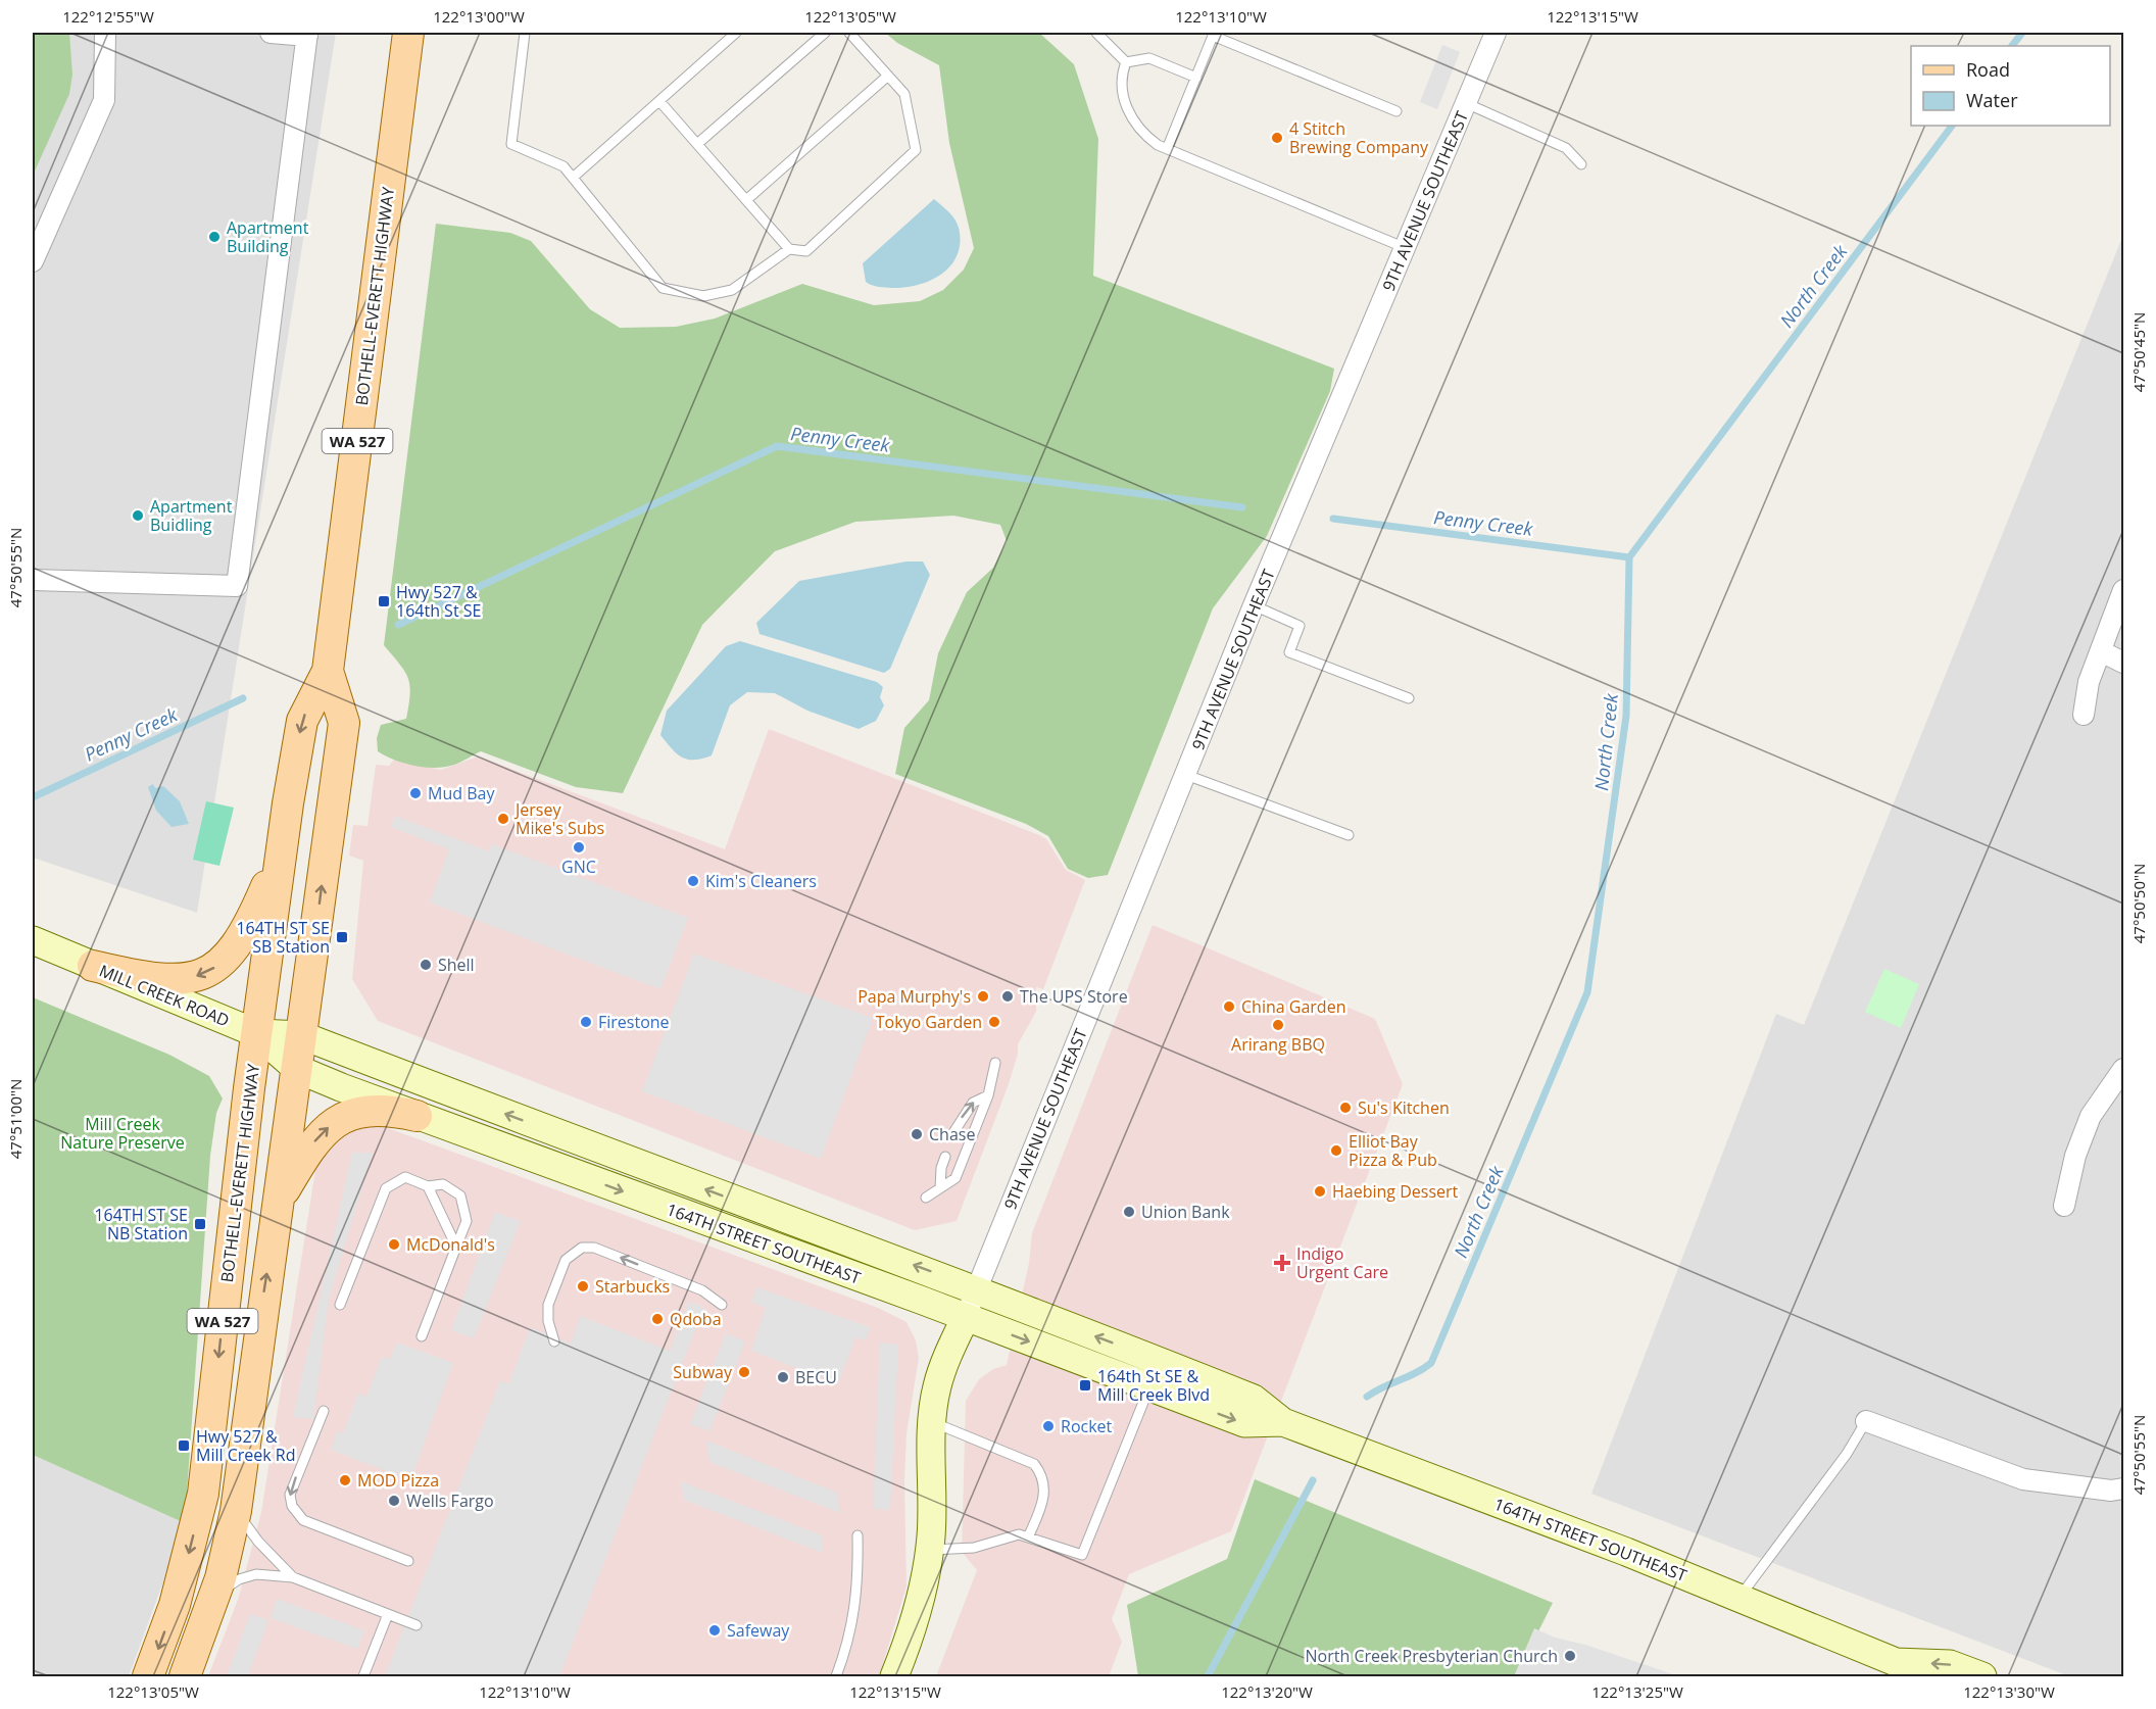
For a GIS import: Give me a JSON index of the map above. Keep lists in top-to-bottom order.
{
  "streets": {
    "main road": [
      "BOTHELL-EVERETT HIGHWAY",
      "WA 527",
      "MILL CREEK ROAD",
      "164TH STREET SOUTHEAST"
    ],
    "street": ["9TH AVENUE SOUTHEAST"]
  },
  "crossings": [
    ["9TH AVENUE SOUTHEAST", "164TH STREET SOUTHEAST"],
    ["BOTHELL-EVERETT HIGHWAY", "MILL CREEK ROAD"],
    ["BOTHELL-EVERETT HIGHWAY", "164TH STREET SOUTHEAST"],
    ["MILL CREEK ROAD", "164TH STREET SOUTHEAST"]
  ],
  "water": ["North Creek", "Penny Creek"],
  "parks": ["Mill Creek Nature Preserve"],
  "places": {
    "other": [
      "4 Stitch Brewing Company",
      "Apartment Building",
      "Apartment Buidling",
      "Mud Bay",
      "Jersey Mike's Subs",
      "GNC",
      "Kim's Cleaners",
      "Shell",
      "Papa Murphy's",
      "The UPS Store",
      "China Garden",
      "Firestone",
      "Tokyo Garden",
      "Arirang BBQ",
      "Su's Kitchen",
      "Chase",
      "Elliot Bay Pizza & Pub",
      "Haebing Dessert",
      "Union Bank",
      "McDonald's",
      "Starbucks",
      "Qdoba",
      "Subway",
      "BECU",
      "Rocket",
      "MOD Pizza",
      "Wells Fargo",
      "Safeway",
      "North Creek Presbyterian Church"
    ],
    "transit": [
      "Hwy 527 & 164th St SE",
      "164TH ST SE SB Station",
      "164TH ST SE NB Station",
      "164th St SE & Mill Creek Blvd",
      "Hwy 527 & Mill Creek Rd"
    ],
    "health": ["Indigo Urgent Care"]
  },
  "legend": ["Road", "Water"],
  "coordinates": [
    "122°12'55\"W",
    "122°13'00\"W",
    "122°13'05\"W",
    "122°13'10\"W",
    "122°13'15\"W",
    "47°50'45\"N",
    "47°50'55\"N",
    "47°50'50\"N",
    "47°51'00\"N",
    "122°13'20\"W",
    "122°13'25\"W",
    "122°13'30\"W"
  ]
}
